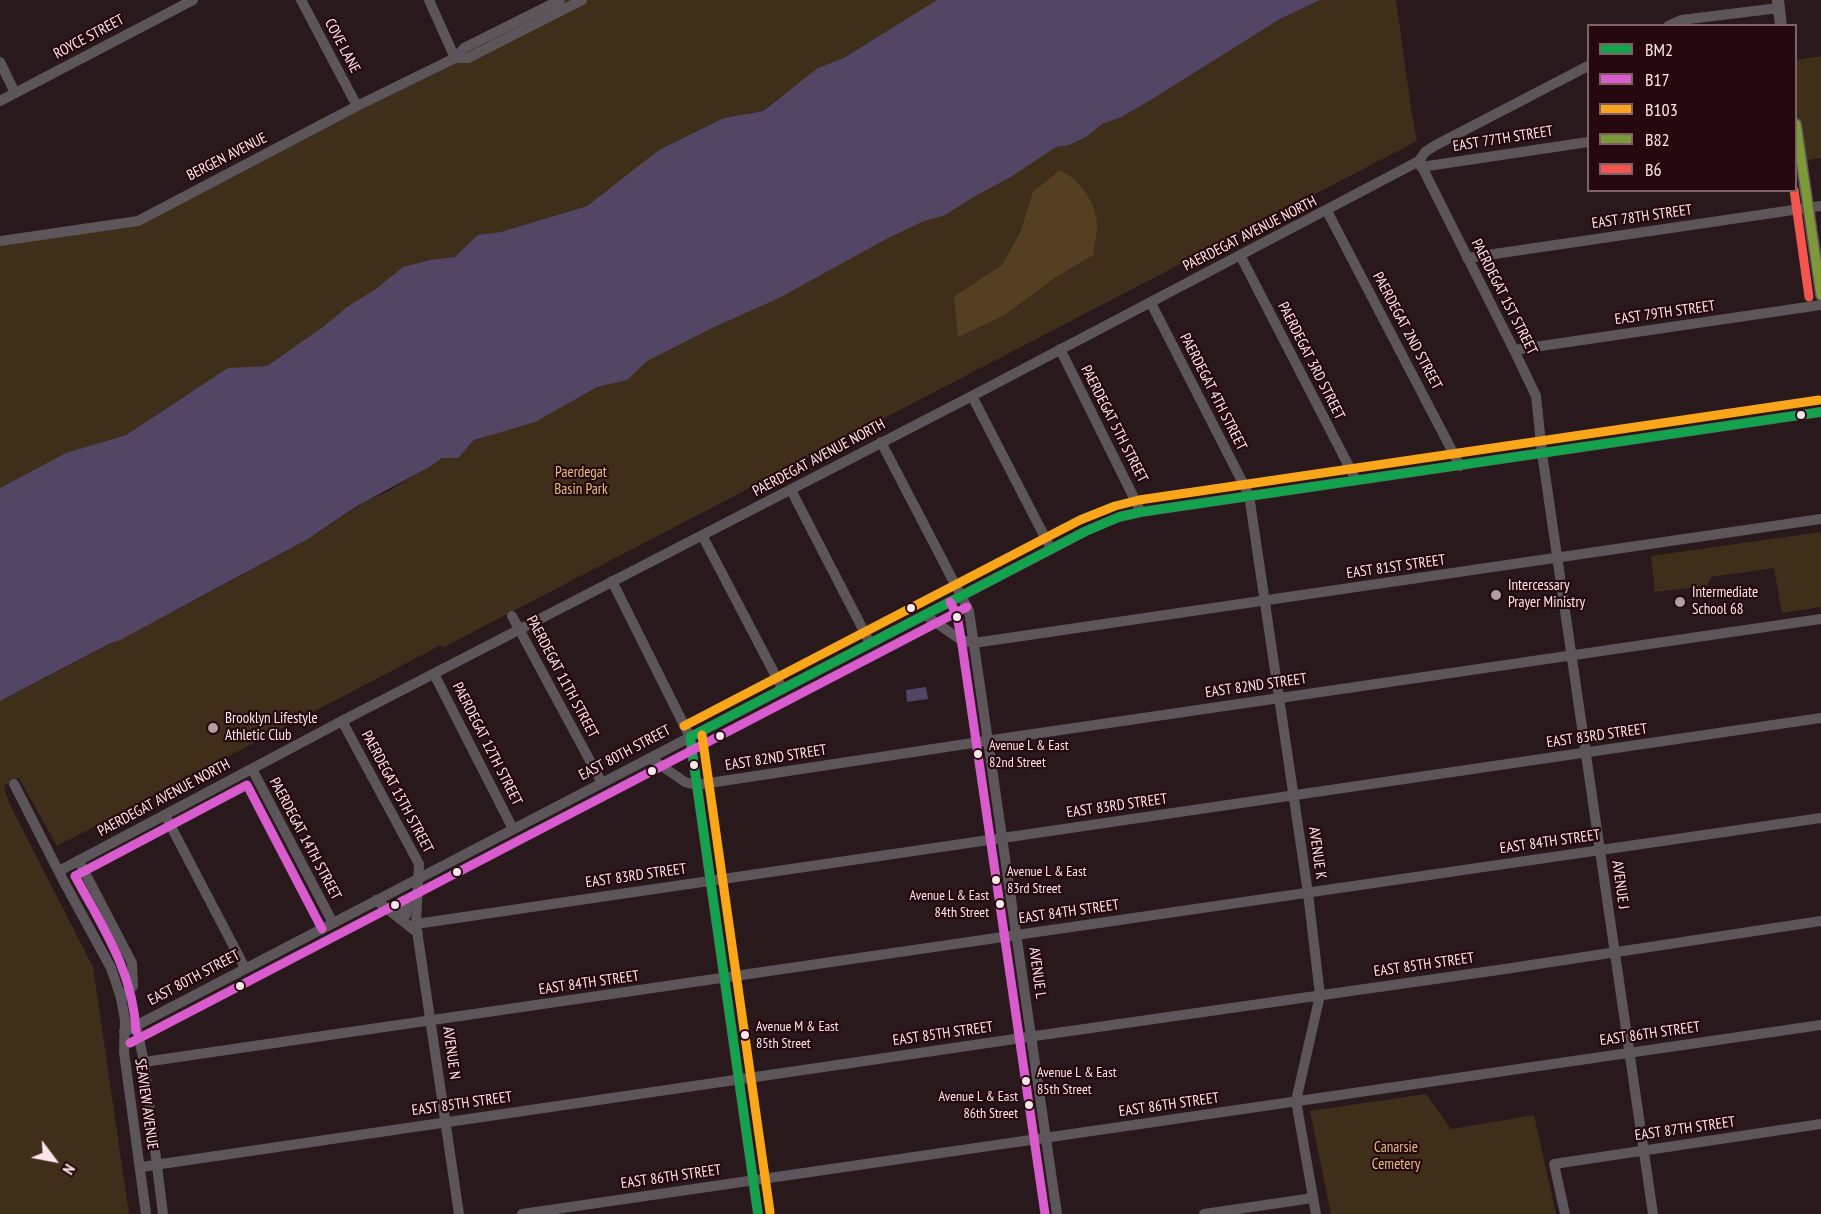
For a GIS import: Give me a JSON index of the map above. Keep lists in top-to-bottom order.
{
  "streets": {
    "street": [
      "ROYCE STREET",
      "COVE LANE",
      "EAST 77TH STREET",
      "BERGEN AVENUE",
      "EAST 78TH STREET",
      "PAERDEGAT AVENUE NORTH",
      "PAERDEGAT 1ST STREET",
      "EAST 79TH STREET",
      "PAERDEGAT 2ND STREET",
      "PAERDEGAT 3RD STREET",
      "PAERDEGAT 4TH STREET",
      "PAERDEGAT 5TH STREET",
      "EAST 81ST STREET",
      "PAERDEGAT 11TH STREET",
      "EAST 82ND STREET",
      "EAST 83RD STREET",
      "PAERDEGAT 12TH STREET",
      "EAST 80TH STREET",
      "PAERDEGAT 13TH STREET",
      "PAERDEGAT 14TH STREET",
      "EAST 84TH STREET",
      "AVENUE K",
      "AVENUE J",
      "EAST 85TH STREET",
      "AVENUE L",
      "EAST 86TH STREET",
      "AVENUE N",
      "SEAVIEW AVENUE",
      "EAST 87TH STREET"
    ]
  },
  "crossings": [
    ["COVE LANE", "BERGEN AVENUE"],
    ["EAST 77TH STREET", "PAERDEGAT AVENUE NORTH"],
    ["EAST 77TH STREET", "PAERDEGAT 1ST STREET"],
    ["EAST 78TH STREET", "PAERDEGAT 1ST STREET"],
    ["PAERDEGAT AVENUE NORTH", "PAERDEGAT 1ST STREET"],
    ["PAERDEGAT AVENUE NORTH", "PAERDEGAT 2ND STREET"],
    ["PAERDEGAT AVENUE NORTH", "PAERDEGAT 3RD STREET"],
    ["PAERDEGAT AVENUE NORTH", "PAERDEGAT 4TH STREET"],
    ["PAERDEGAT AVENUE NORTH", "PAERDEGAT 5TH STREET"],
    ["PAERDEGAT AVENUE NORTH", "PAERDEGAT 11TH STREET"],
    ["PAERDEGAT AVENUE NORTH", "PAERDEGAT 12TH STREET"],
    ["PAERDEGAT AVENUE NORTH", "PAERDEGAT 13TH STREET"],
    ["PAERDEGAT AVENUE NORTH", "PAERDEGAT 14TH STREET"],
    ["PAERDEGAT AVENUE NORTH", "AVENUE L"],
    ["PAERDEGAT AVENUE NORTH", "SEAVIEW AVENUE"],
    ["PAERDEGAT 1ST STREET", "EAST 79TH STREET"],
    ["PAERDEGAT 1ST STREET", "EAST 80TH STREET"],
    ["PAERDEGAT 1ST STREET", "AVENUE J"],
    ["PAERDEGAT 2ND STREET", "EAST 80TH STREET"],
    ["PAERDEGAT 3RD STREET", "EAST 80TH STREET"],
    ["PAERDEGAT 4TH STREET", "EAST 80TH STREET"],
    ["PAERDEGAT 4TH STREET", "AVENUE K"],
    ["PAERDEGAT 5TH STREET", "EAST 80TH STREET"],
    ["EAST 81ST STREET", "AVENUE K"],
    ["EAST 81ST STREET", "AVENUE J"],
    ["EAST 81ST STREET", "AVENUE L"],
    ["PAERDEGAT 11TH STREET", "EAST 80TH STREET"],
    ["EAST 82ND STREET", "AVENUE K"],
    ["EAST 82ND STREET", "AVENUE J"],
    ["EAST 82ND STREET", "AVENUE L"],
    ["EAST 83RD STREET", "AVENUE K"],
    ["EAST 83RD STREET", "AVENUE J"],
    ["EAST 83RD STREET", "AVENUE L"],
    ["EAST 83RD STREET", "AVENUE N"],
    ["PAERDEGAT 12TH STREET", "EAST 80TH STREET"],
    ["EAST 80TH STREET", "PAERDEGAT 13TH STREET"],
    ["EAST 80TH STREET", "PAERDEGAT 14TH STREET"],
    ["EAST 80TH STREET", "AVENUE K"],
    ["EAST 80TH STREET", "AVENUE J"],
    ["EAST 80TH STREET", "AVENUE L"],
    ["EAST 80TH STREET", "AVENUE N"],
    ["EAST 80TH STREET", "SEAVIEW AVENUE"],
    ["PAERDEGAT 13TH STREET", "AVENUE N"],
    ["EAST 84TH STREET", "AVENUE K"],
    ["EAST 84TH STREET", "AVENUE J"],
    ["EAST 84TH STREET", "AVENUE L"],
    ["EAST 84TH STREET", "AVENUE N"],
    ["EAST 84TH STREET", "SEAVIEW AVENUE"],
    ["AVENUE K", "EAST 85TH STREET"],
    ["AVENUE K", "EAST 86TH STREET"],
    ["AVENUE J", "EAST 85TH STREET"],
    ["AVENUE J", "EAST 86TH STREET"],
    ["AVENUE J", "EAST 87TH STREET"],
    ["EAST 85TH STREET", "AVENUE L"],
    ["EAST 85TH STREET", "AVENUE N"],
    ["EAST 85TH STREET", "SEAVIEW AVENUE"],
    ["AVENUE L", "EAST 86TH STREET"]
  ],
  "parks": ["Paerdegat Basin Park", "Canarsie Cemetery"],
  "places": [
    "Intercessary Prayer Ministry",
    "Intermediate School 68",
    "Brooklyn Lifestyle Athletic Club",
    "Avenue L & East 82nd Street",
    "Avenue L & East 83rd Street",
    "Avenue L & East 84th Street",
    "Avenue M & East 85th Street",
    "Avenue L & East 85th Street",
    "Avenue L & East 86th Street"
  ],
  "lines": [
    "transit line B82",
    "transit line B6",
    "transit line B103",
    "transit line BM2",
    "transit line B17"
  ],
  "legend": [
    "BM2",
    "B17",
    "B103",
    "B82",
    "B6"
  ],
  "north": "bottom right"
}
